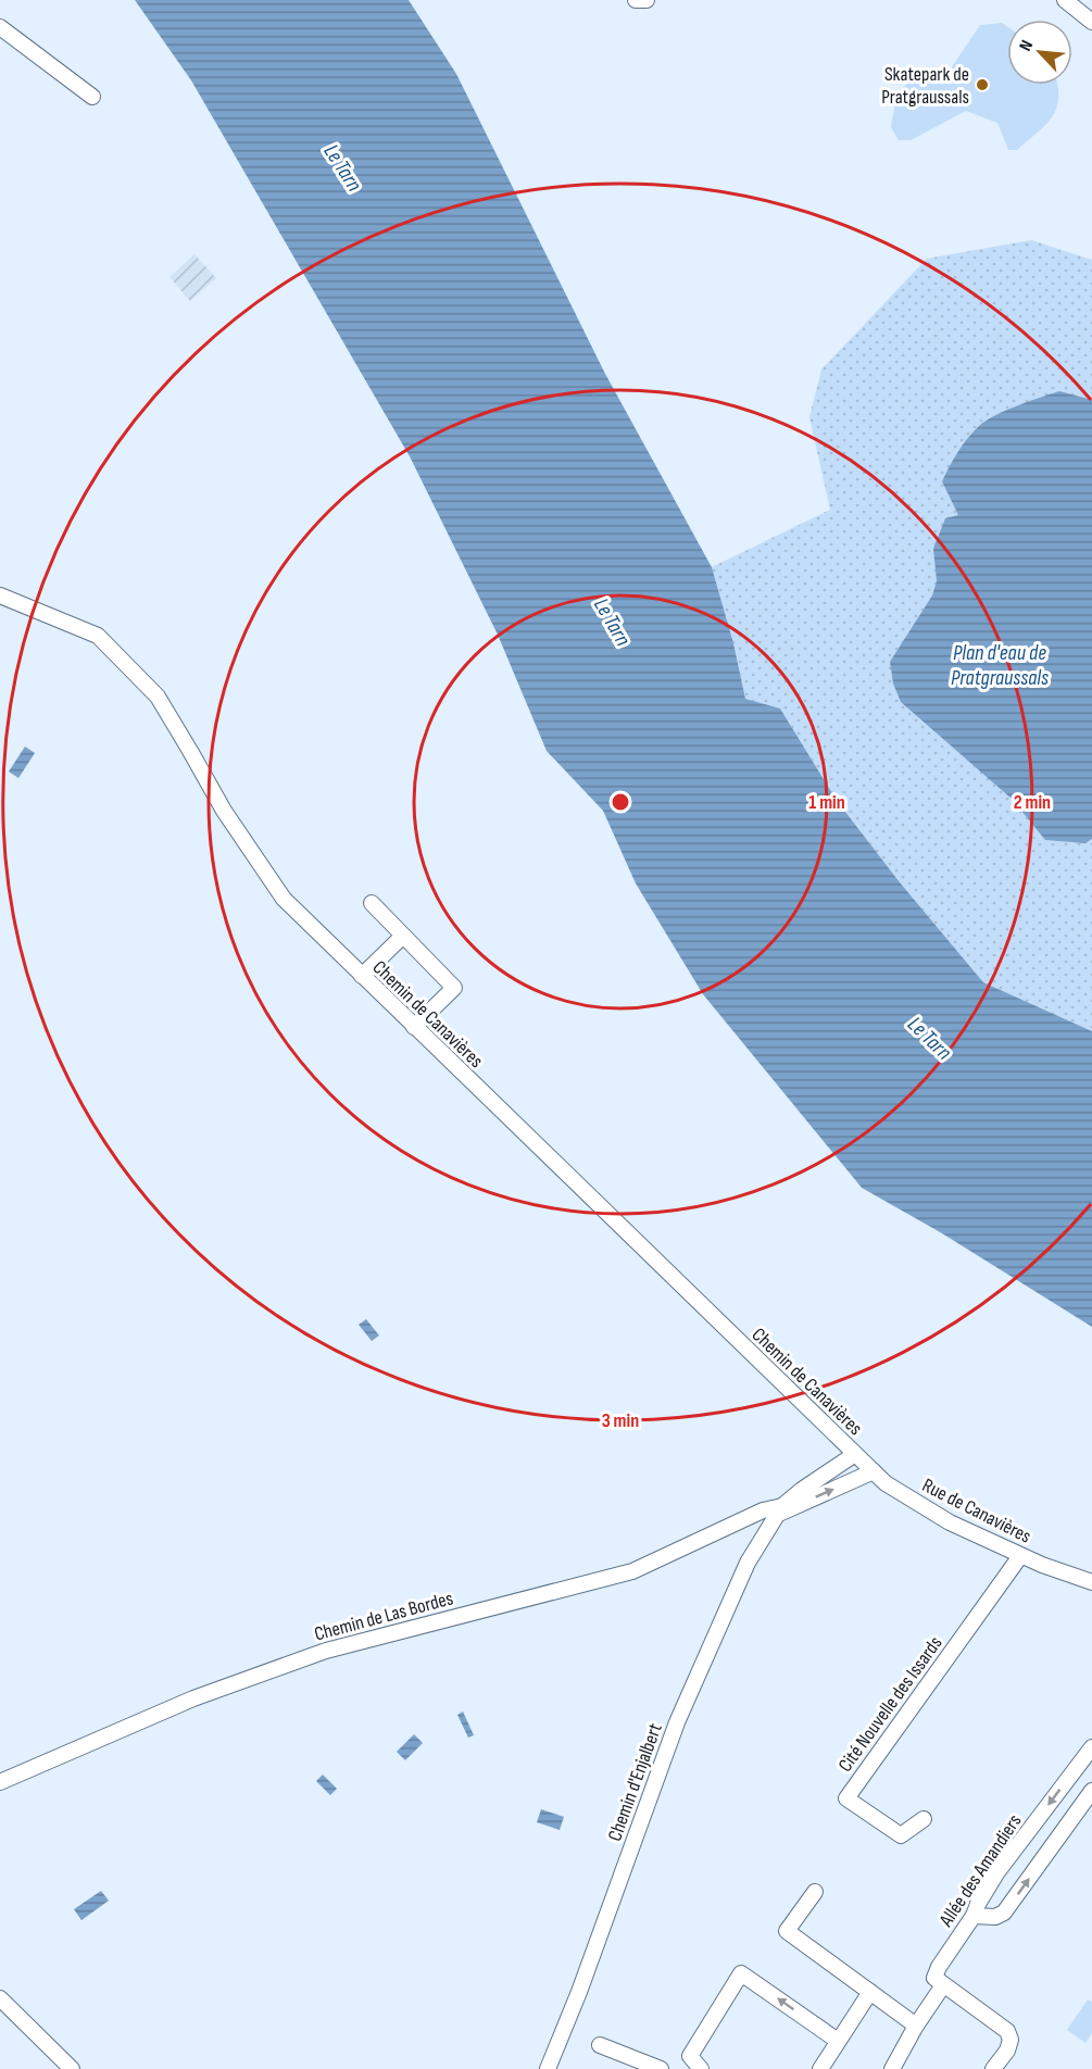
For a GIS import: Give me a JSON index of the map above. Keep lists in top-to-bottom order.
{
  "streets": {
    "street": [
      "Chemin de Canavières",
      "Rue de Canavières",
      "Chemin de Las Bordes",
      "Cité Nouvelle des Issards",
      "Chemin d'Enjalbert",
      "Allée des Amandiers"
    ]
  },
  "crossings": [
    ["Chemin de Canavières", "Rue de Canavières"],
    ["Chemin de Canavières", "Chemin d'Enjalbert"],
    ["Rue de Canavières", "Cité Nouvelle des Issards"],
    ["Rue de Canavières", "Chemin d'Enjalbert"],
    ["Chemin de Las Bordes", "Chemin d'Enjalbert"]
  ],
  "water": ["Le Tarn", "Plan d'eau de Pratgraussals"],
  "places": ["Skatepark de Pratgraussals"],
  "north": "top left",
  "rings": ["1 min", "2 min", "3 min"]
}
